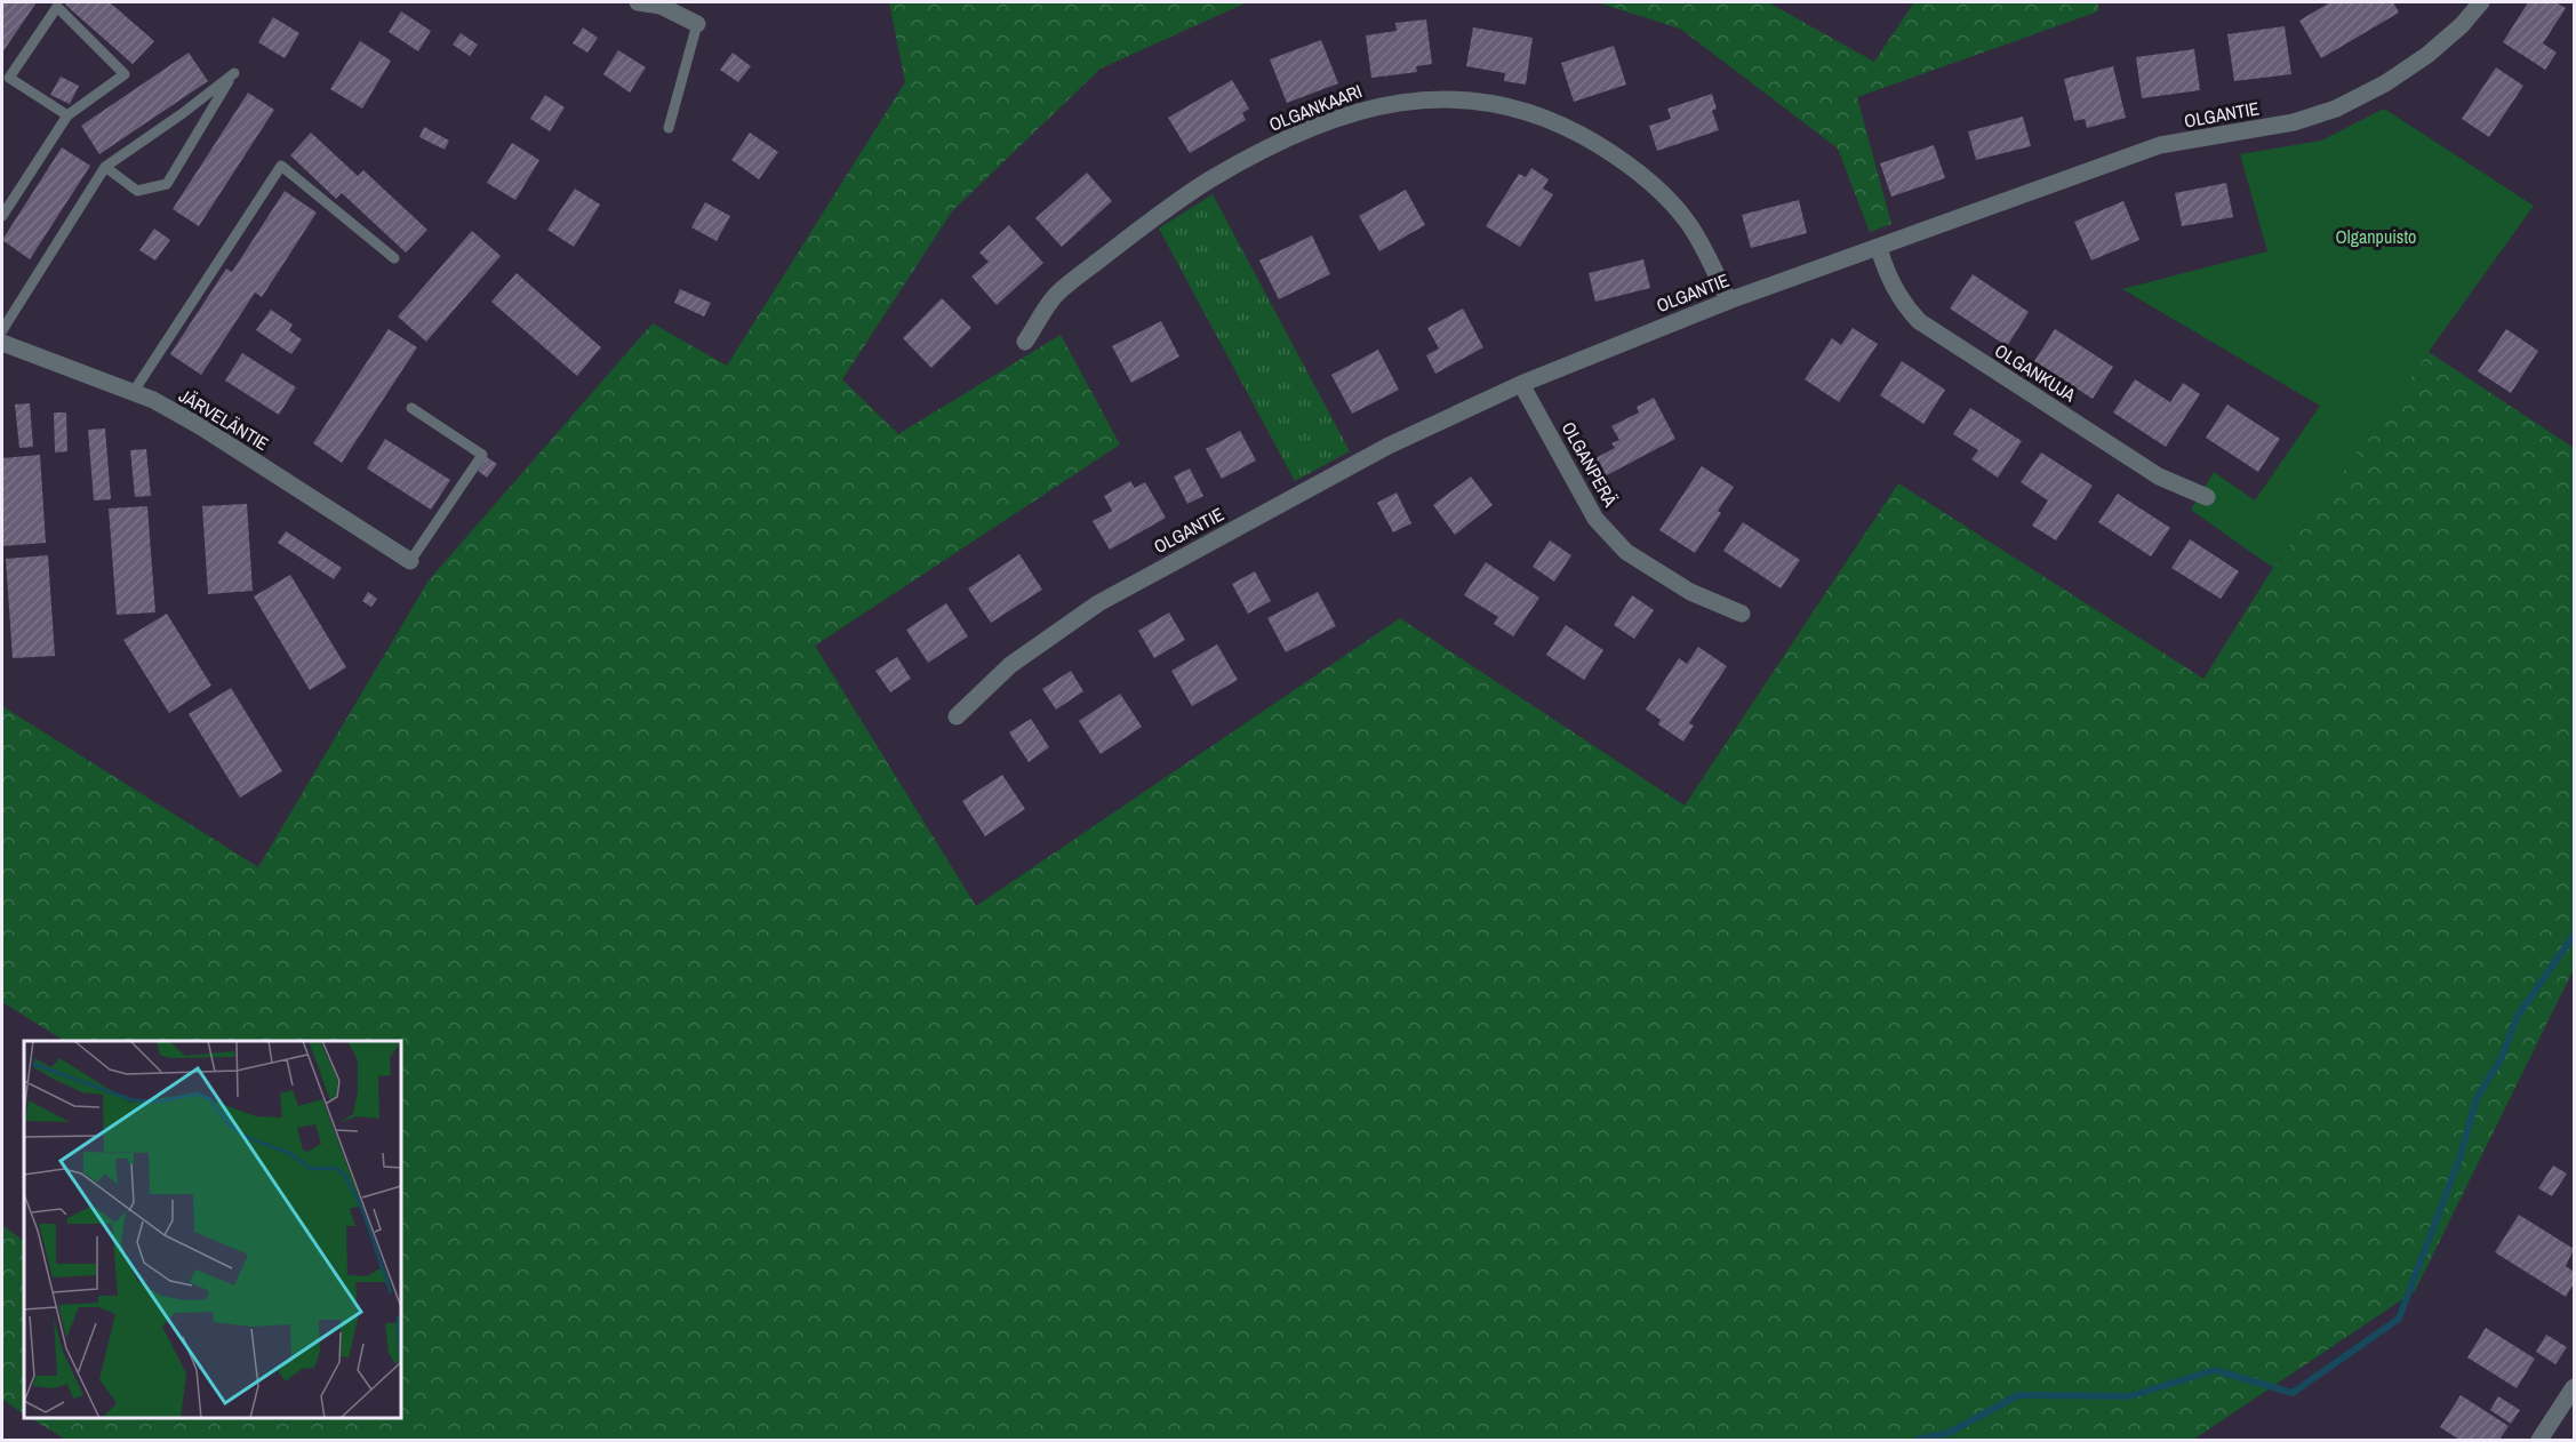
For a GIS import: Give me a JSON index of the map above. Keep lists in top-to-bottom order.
{
  "streets": {
    "street": [
      "OLGANKAARI",
      "OLGANTIE",
      "OLGANKUJA",
      "JÄRVELÄNTIE",
      "OLGANPERÄ"
    ]
  },
  "crossings": [
    ["OLGANKAARI", "OLGANTIE"],
    ["OLGANTIE", "OLGANKUJA"],
    ["OLGANTIE", "OLGANPERÄ"]
  ],
  "parks": ["Olganpuisto"]
}
